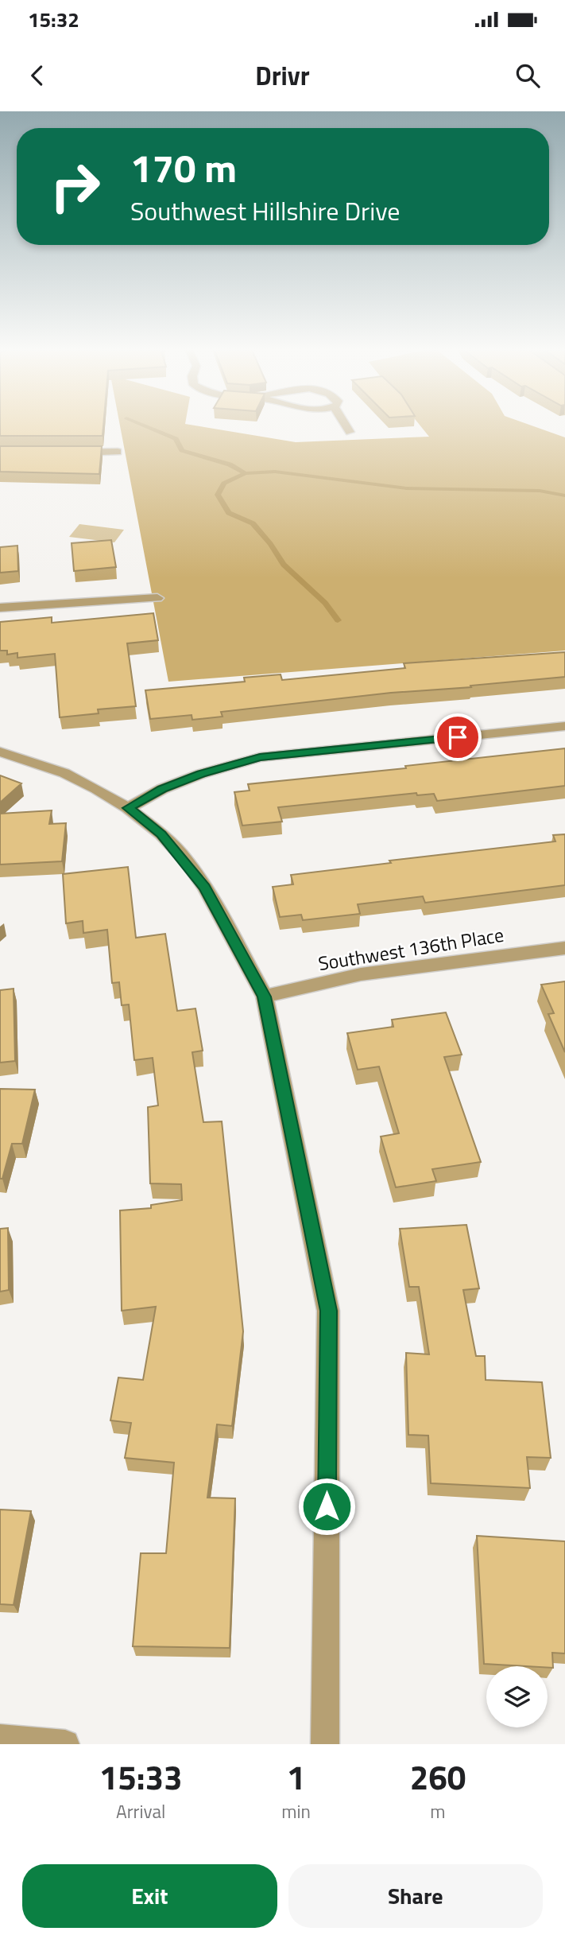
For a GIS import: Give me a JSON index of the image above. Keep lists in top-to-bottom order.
{
  "streets": {
    "street": ["Southwest 136th Place"]
  },
  "page": {
    "status": "15:32",
    "header": "Drivr",
    "turn": ["170 m", "Southwest Hillshire Drive"],
    "eta": [
      "15:33",
      "Arrival",
      "1",
      "min",
      "260",
      "m"
    ],
    "buttons": ["Exit", "Share"]
  }
}
